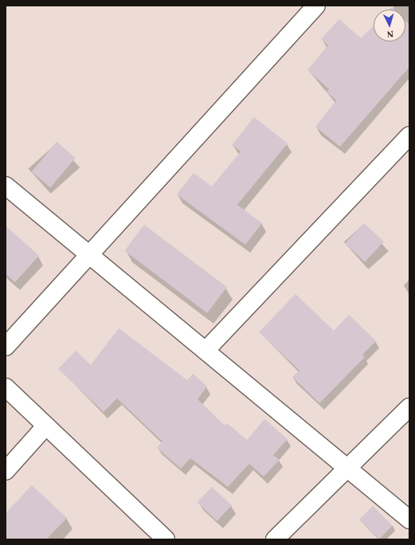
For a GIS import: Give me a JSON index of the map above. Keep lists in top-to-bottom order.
{
  "north": "bottom"
}
